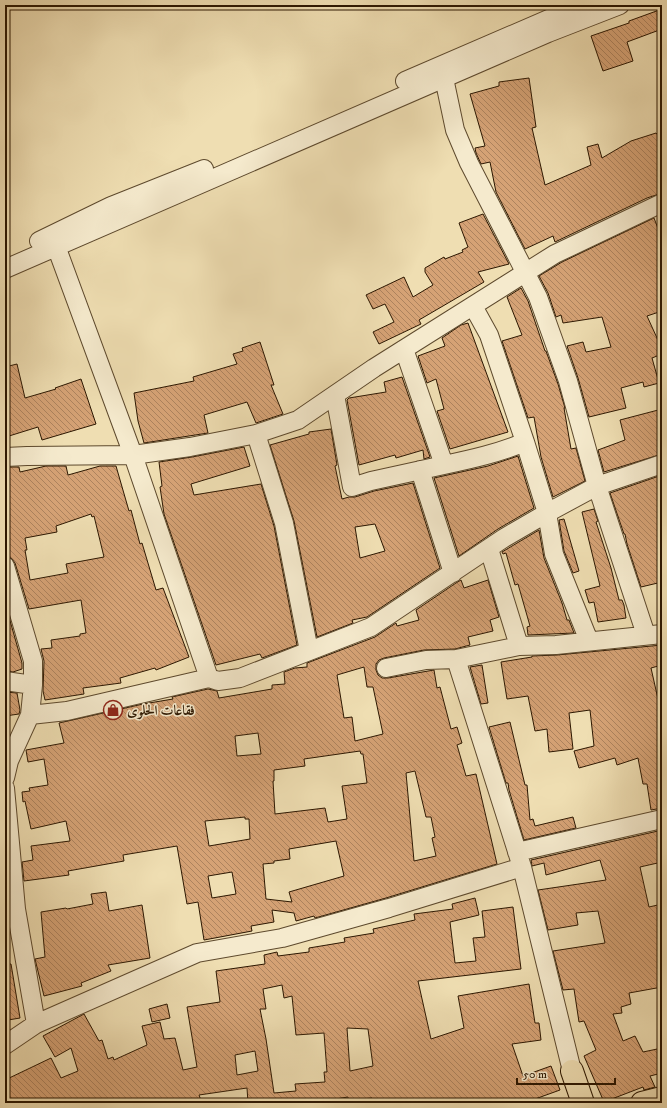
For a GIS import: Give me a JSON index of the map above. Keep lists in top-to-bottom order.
{
  "places": {
    "shop": ["فقاعات الحلوى"]
  },
  "scale_bar": "50 m"
}
